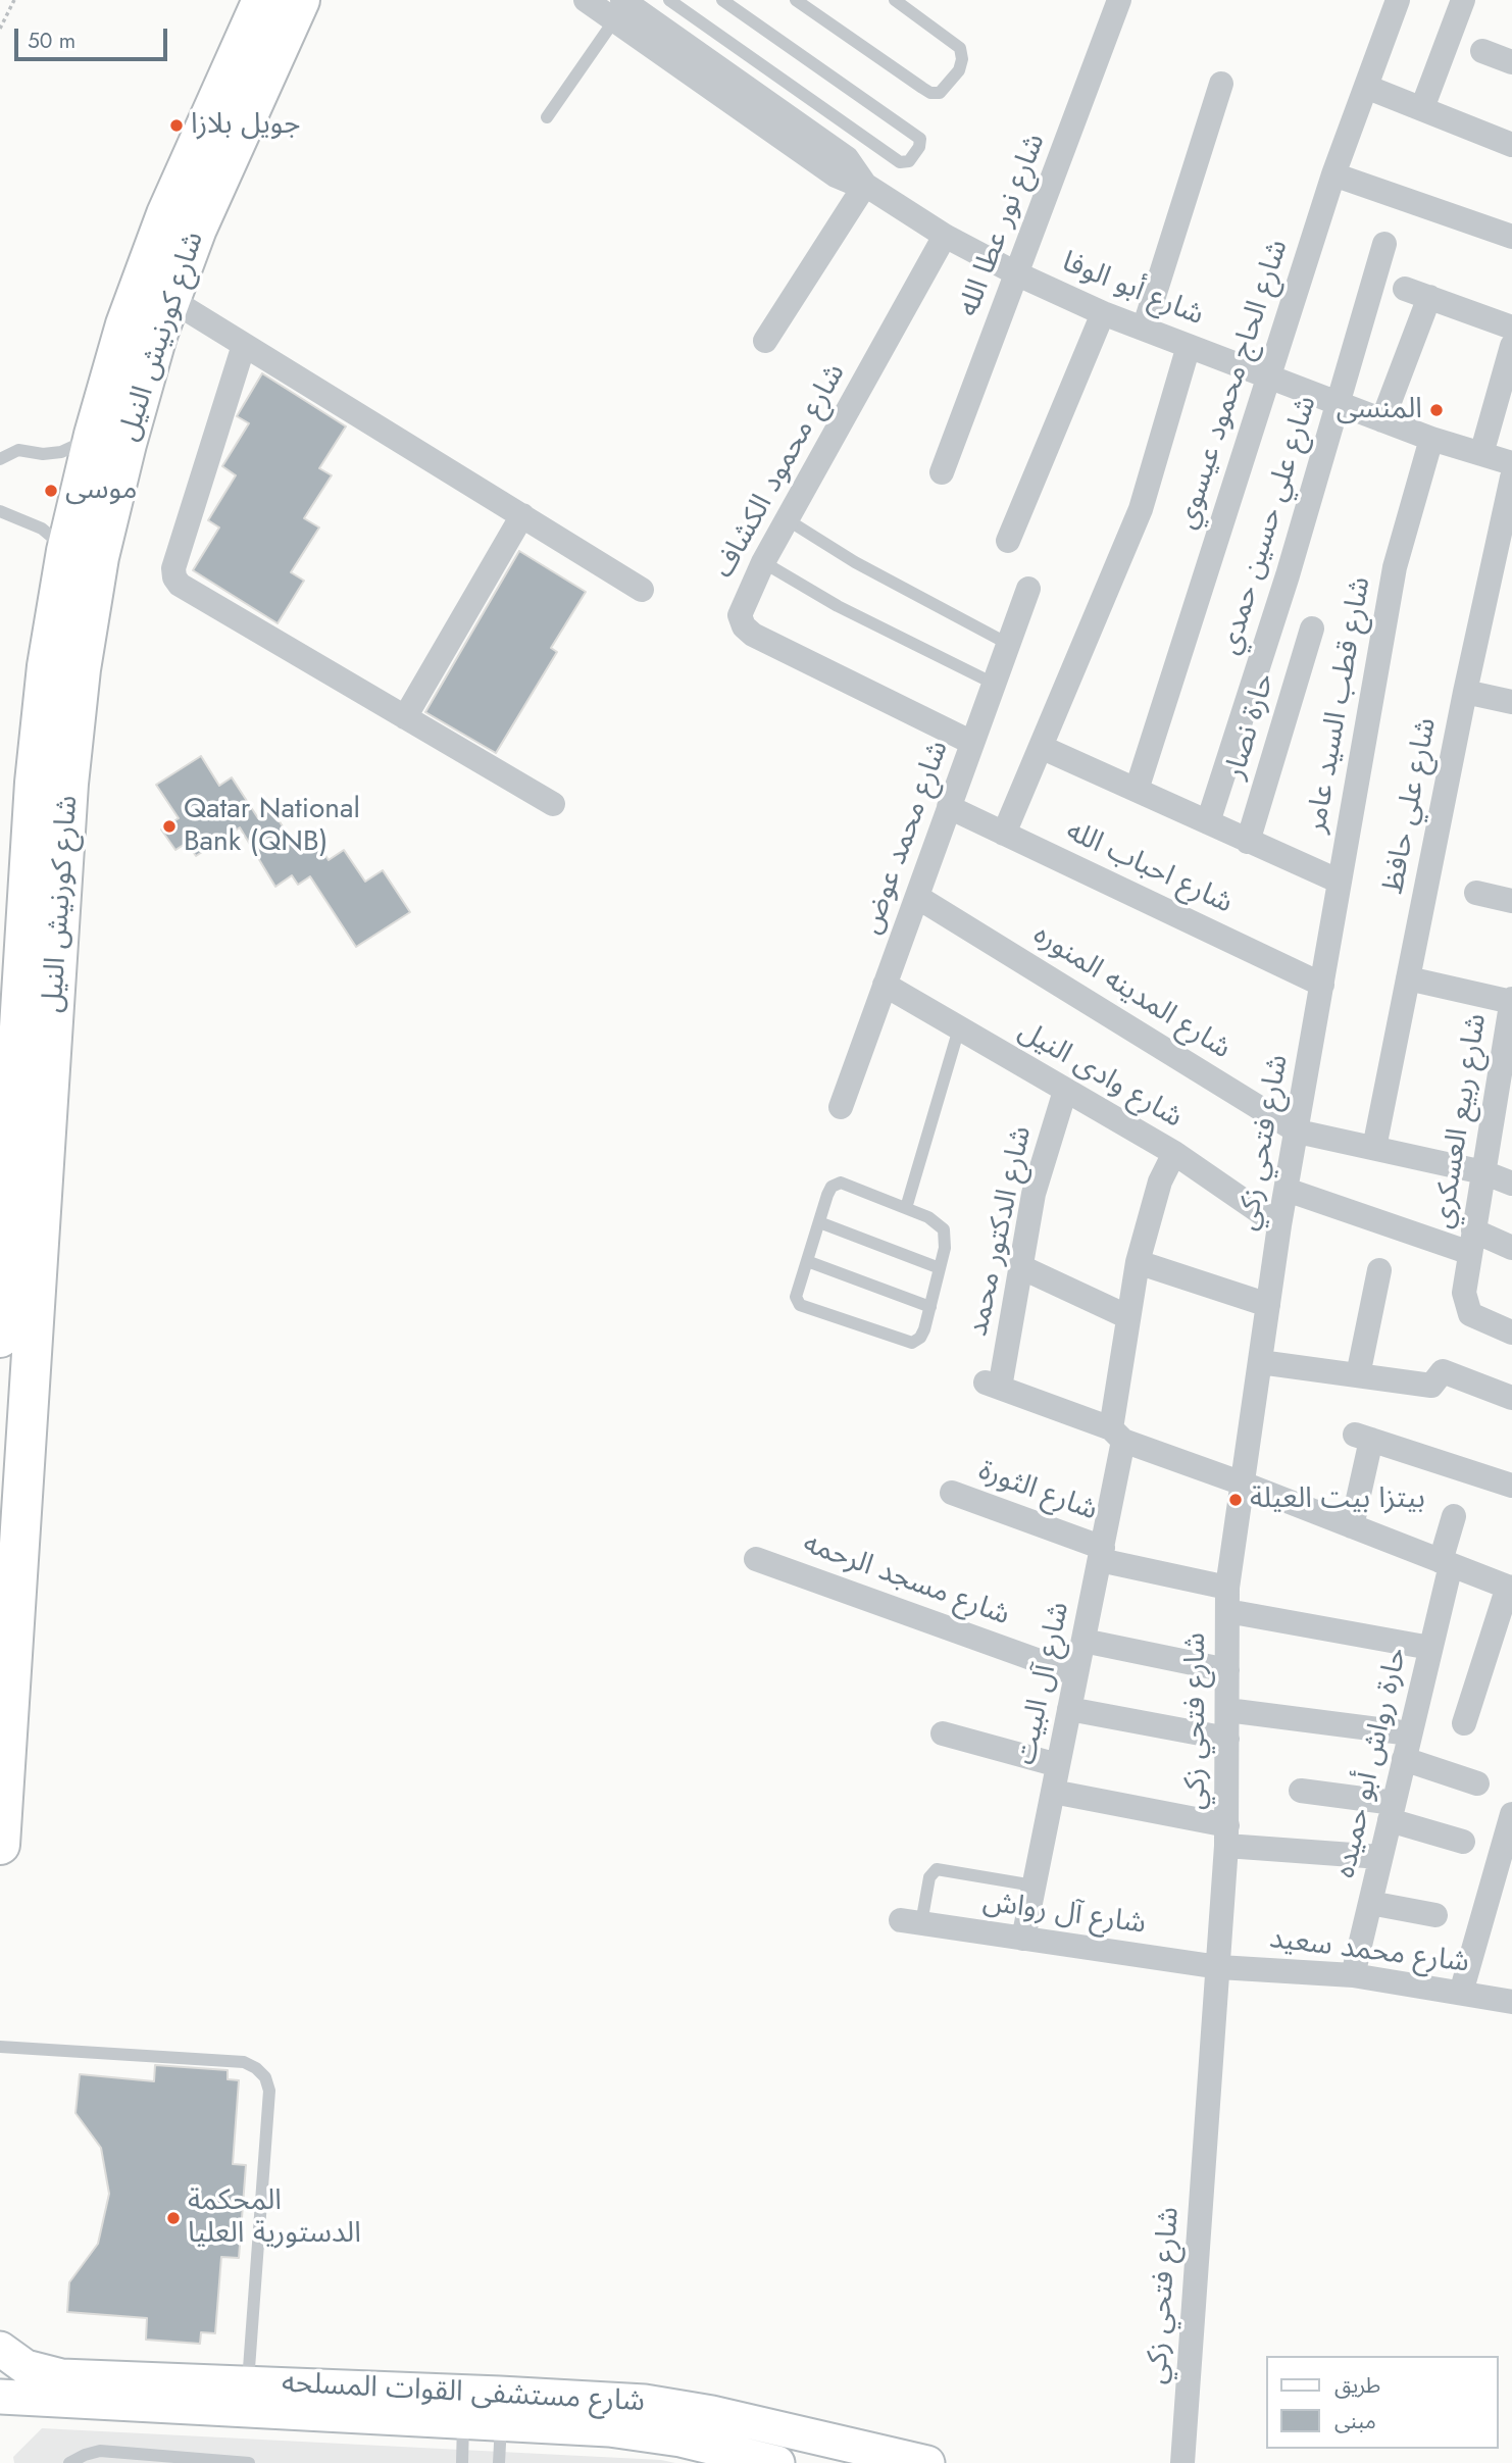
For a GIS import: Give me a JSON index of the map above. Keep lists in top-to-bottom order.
{
  "streets": {
    "highway": ["شارع كورنيش النيل"],
    "street": [
      "شارع نور عطا الله",
      "شارع أبو الوفا",
      "شارع الحاج محمود عيسوي",
      "شارع محمود الكشاف",
      "شارع علي حسين حمدي",
      "شارع قطب السيد عامر",
      "حارة نصار",
      "شارع علي حافظ",
      "شارع محمد عوض",
      "شارع احباب الله",
      "شارع المدينه المنوره",
      "شارع وادى النيل",
      "شارع ربيع العسكري",
      "شارع فتحي زكي",
      "شارع الدكتور محمد",
      "شارع الثورة",
      "شارع مسجد الرحمه",
      "شارع آل البيت",
      "حارة رواش أبو حميده",
      "شارع آل رواش",
      "شارع محمد سعيد",
      "شارع مستشفى القوات المسلحه"
    ]
  },
  "crossings": [
    ["شارع نور عطا الله", "شارع أبو الوفا"],
    ["شارع أبو الوفا", "شارع الحاج محمود عيسوي"],
    ["شارع أبو الوفا", "شارع محمود الكشاف"],
    ["شارع أبو الوفا", "شارع علي حسين حمدي"],
    ["شارع أبو الوفا", "شارع قطب السيد عامر"],
    ["شارع محمود الكشاف", "شارع محمد عوض"],
    ["شارع قطب السيد عامر", "شارع احباب الله"],
    ["شارع قطب السيد عامر", "شارع فتحي زكي"],
    ["شارع علي حافظ", "شارع المدينه المنوره"],
    ["شارع محمد عوض", "شارع احباب الله"],
    ["شارع محمد عوض", "شارع المدينه المنوره"],
    ["شارع محمد عوض", "شارع وادى النيل"],
    ["شارع احباب الله", "شارع فتحي زكي"],
    ["شارع المدينه المنوره", "شارع ربيع العسكري"],
    ["شارع المدينه المنوره", "شارع فتحي زكي"],
    ["شارع وادى النيل", "شارع فتحي زكي"],
    ["شارع وادى النيل", "شارع الدكتور محمد"],
    ["شارع وادى النيل", "شارع آل البيت"],
    ["شارع فتحي زكي", "شارع الثورة"],
    ["شارع فتحي زكي", "شارع آل رواش"],
    ["شارع فتحي زكي", "شارع محمد سعيد"],
    ["شارع الدكتور محمد", "شارع آل البيت"],
    ["شارع الثورة", "شارع آل البيت"],
    ["شارع الثورة", "حارة رواش أبو حميده"],
    ["شارع مسجد الرحمه", "شارع آل البيت"],
    ["شارع آل البيت", "شارع آل رواش"],
    ["حارة رواش أبو حميده", "شارع محمد سعيد"],
    ["شارع آل رواش", "شارع محمد سعيد"]
  ],
  "places": [
    "جويل بلازا",
    "المنسى",
    "موسى",
    "Qatar National Bank (QNB)",
    "بيتزا بيت العيلة",
    "المحكمة الدستورية العليا"
  ],
  "legend": ["طريق", "مبنى"],
  "scale_bar": "50 m"
}
